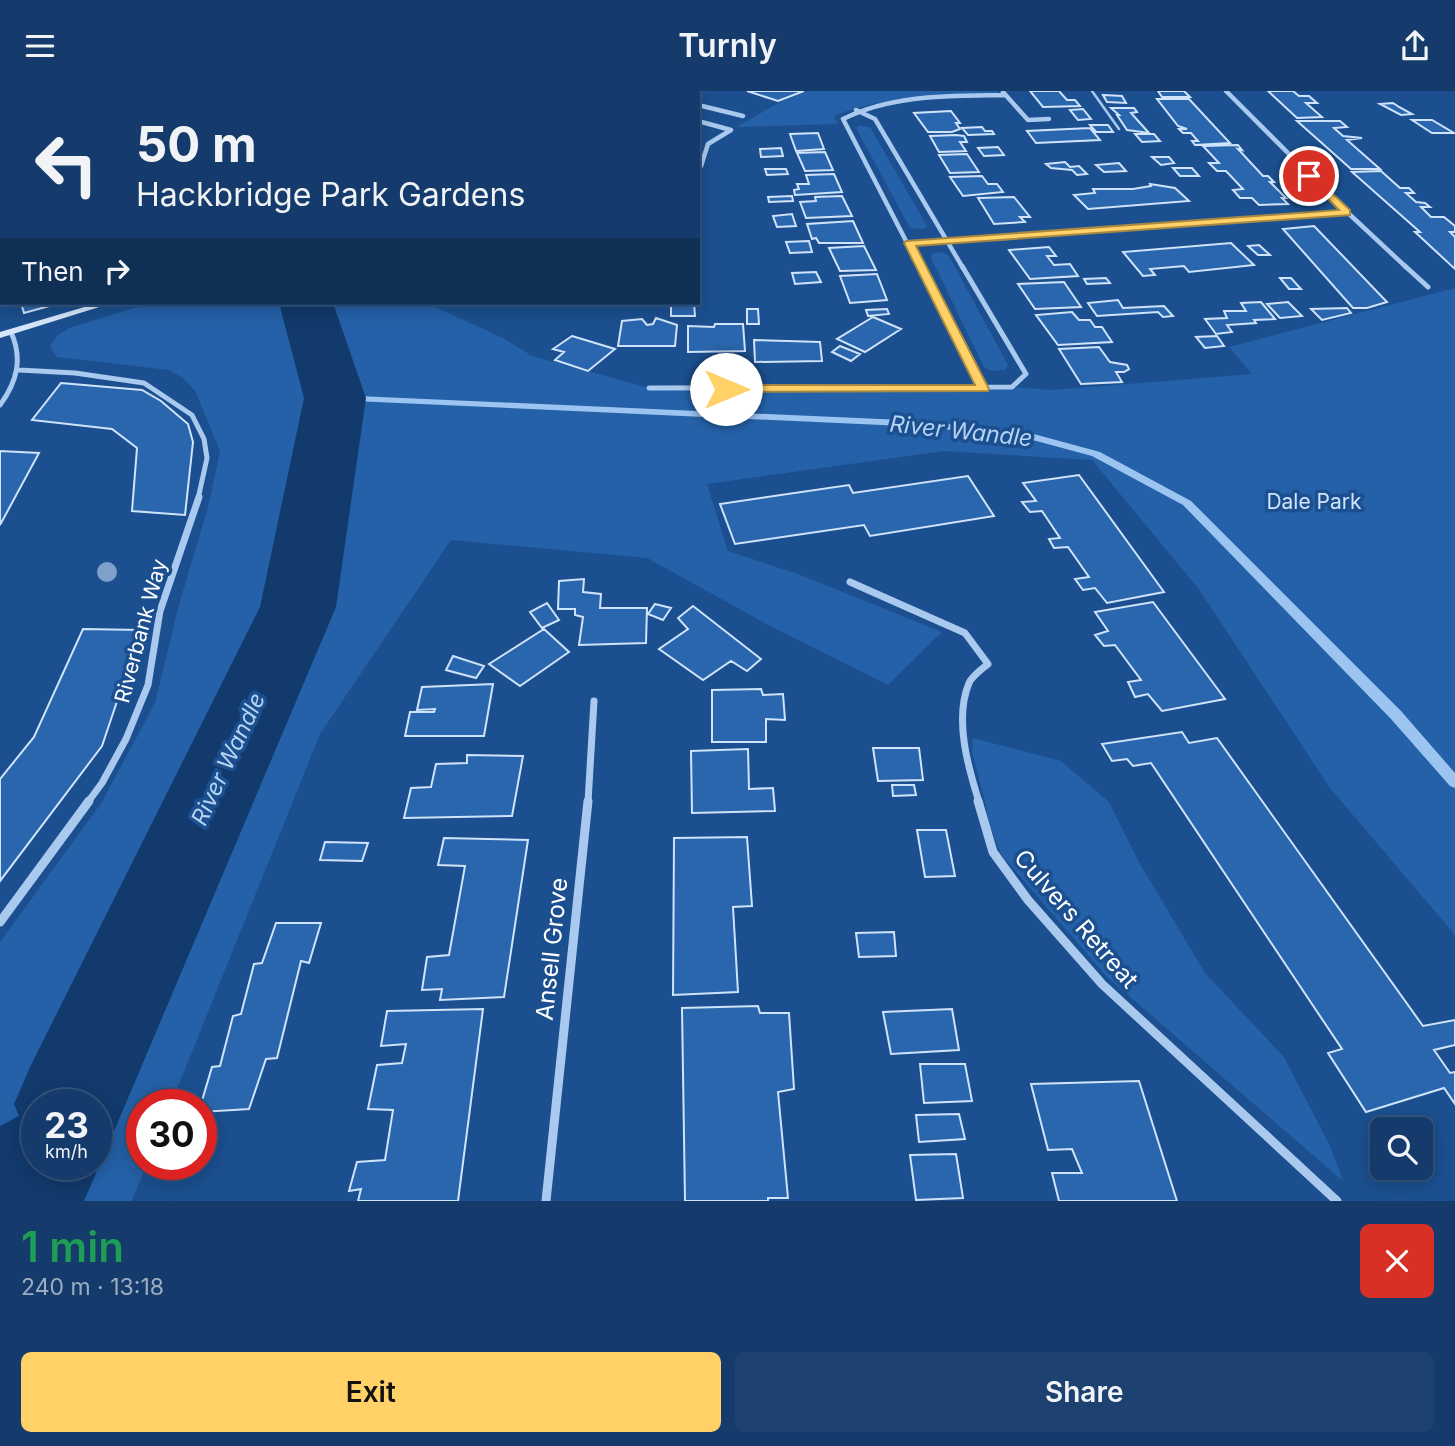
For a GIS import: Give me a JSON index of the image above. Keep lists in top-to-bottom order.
{
  "streets": {
    "street": ["Riverbank Way", "Culvers Retreat", "Ansell Grove"]
  },
  "water": ["River Wandle"],
  "parks": ["Dale Park"],
  "page": {
    "header": "Turnly",
    "turn": ["50 m", "Hackbridge Park Gardens"],
    "then": "Then",
    "speed": "23 km/h",
    "limit": "30",
    "heading": ["1 min", "240 m · 13:18"],
    "buttons": ["Exit", "Share"]
  }
}
